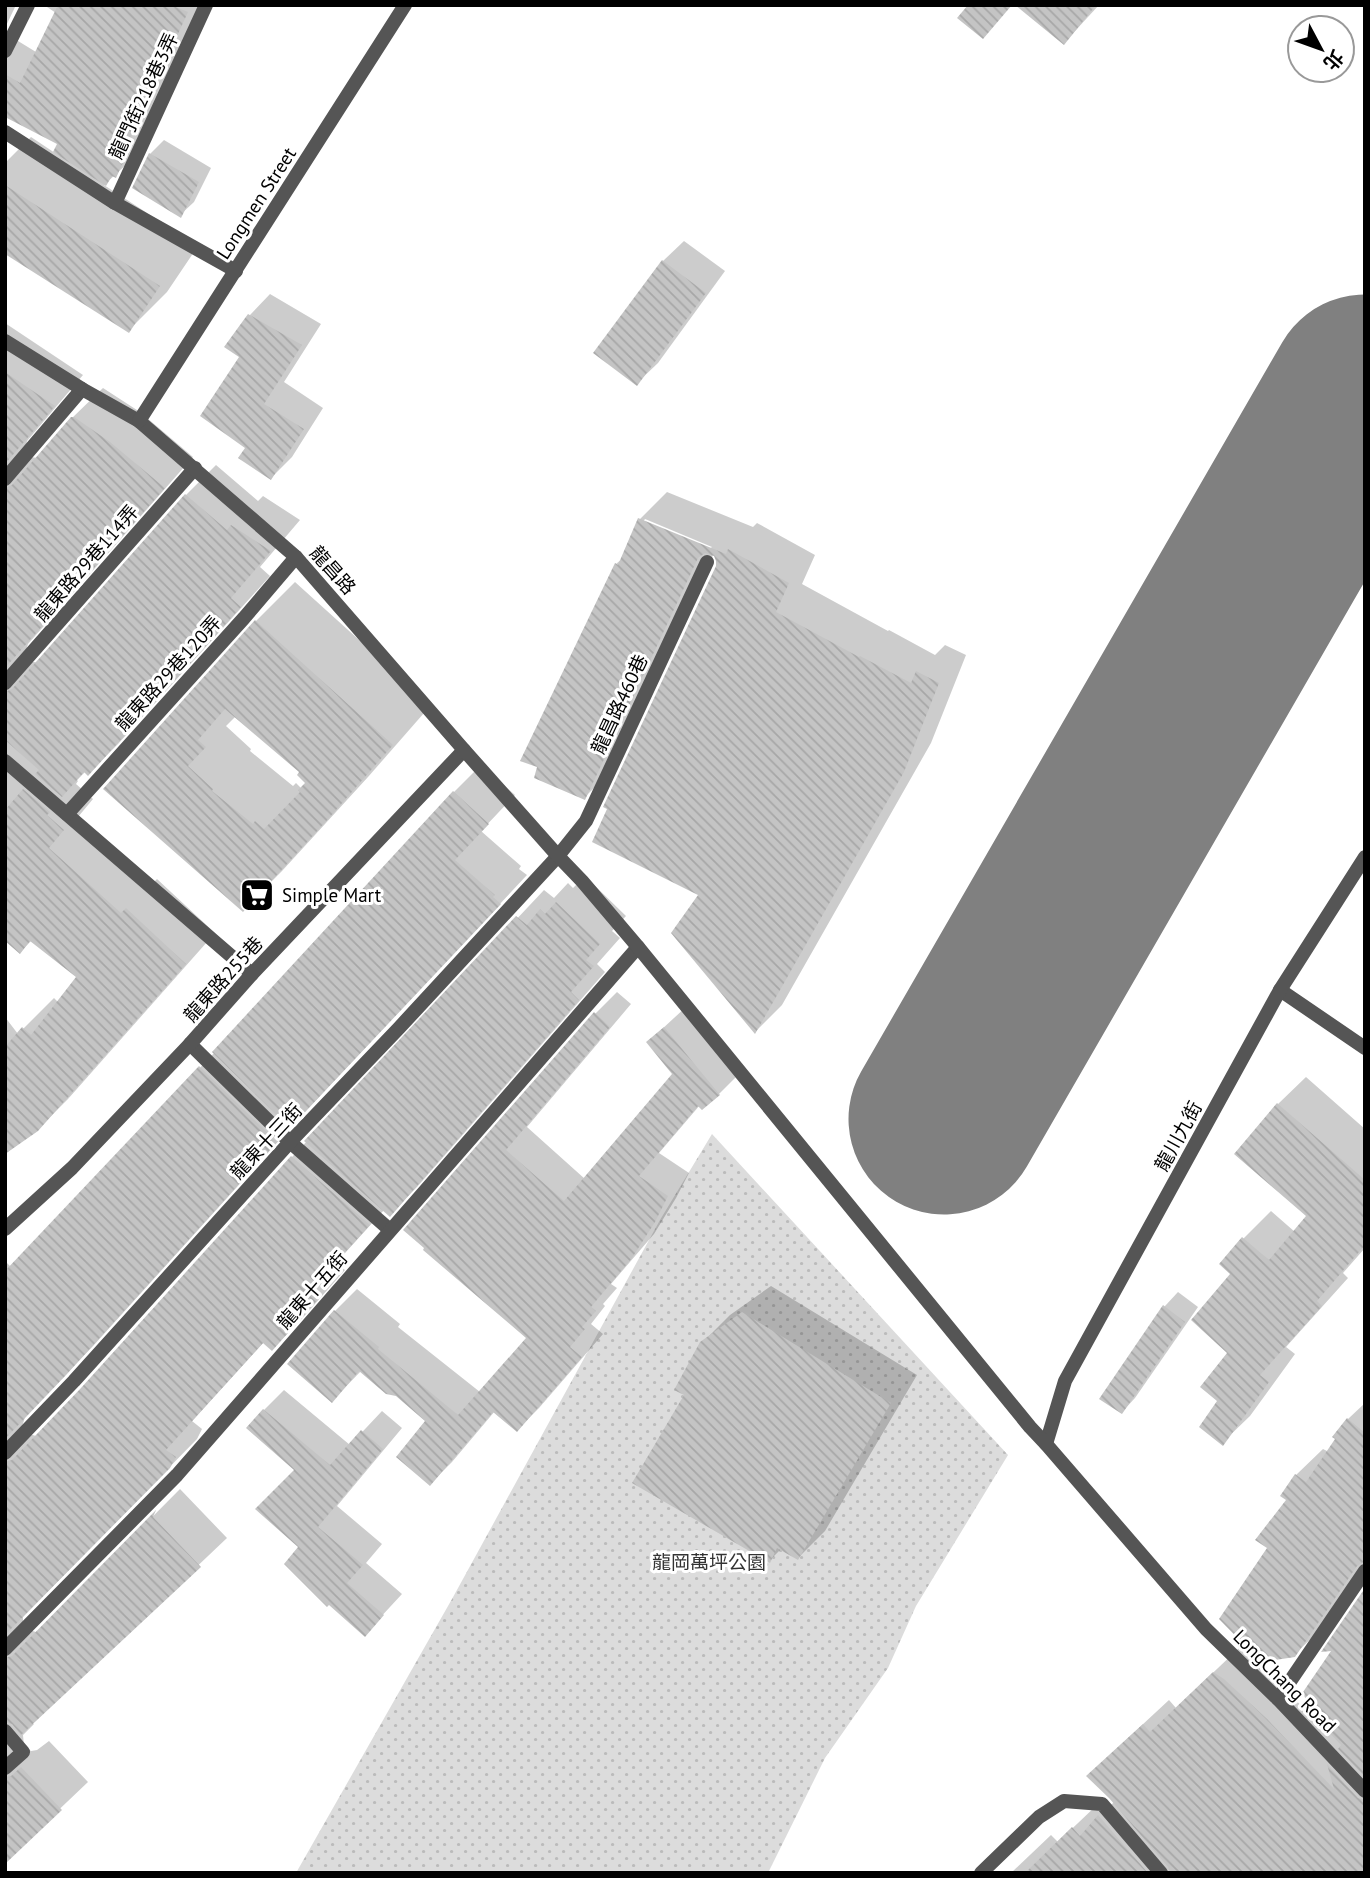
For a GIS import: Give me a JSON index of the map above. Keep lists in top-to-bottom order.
{
  "streets": {
    "street": [
      "龍門街218巷3弄",
      "Longmen Street",
      "龍東路29巷114弄",
      "龍昌路",
      "龍東路29巷120弄",
      "龍昌路460巷",
      "龍東路255巷",
      "龍川九街",
      "龍東十三街",
      "龍東十五街",
      "LongChang Road"
    ]
  },
  "crossings": [
    ["Longmen Street", "龍昌路"],
    ["龍東路29巷114弄", "龍昌路"],
    ["龍昌路", "龍東路29巷120弄"],
    ["龍昌路", "龍昌路460巷"],
    ["龍昌路", "龍東路255巷"],
    ["龍昌路", "龍川九街"],
    ["龍昌路", "龍東十三街"],
    ["龍昌路", "龍東十五街"],
    ["龍昌路", "LongChang Road"],
    ["龍昌路460巷", "龍東十三街"],
    ["龍川九街", "LongChang Road"]
  ],
  "parks": ["龍岡萬坪公園"],
  "places": {
    "supermarket": ["Simple Mart"]
  },
  "north": "bottom right"
}
